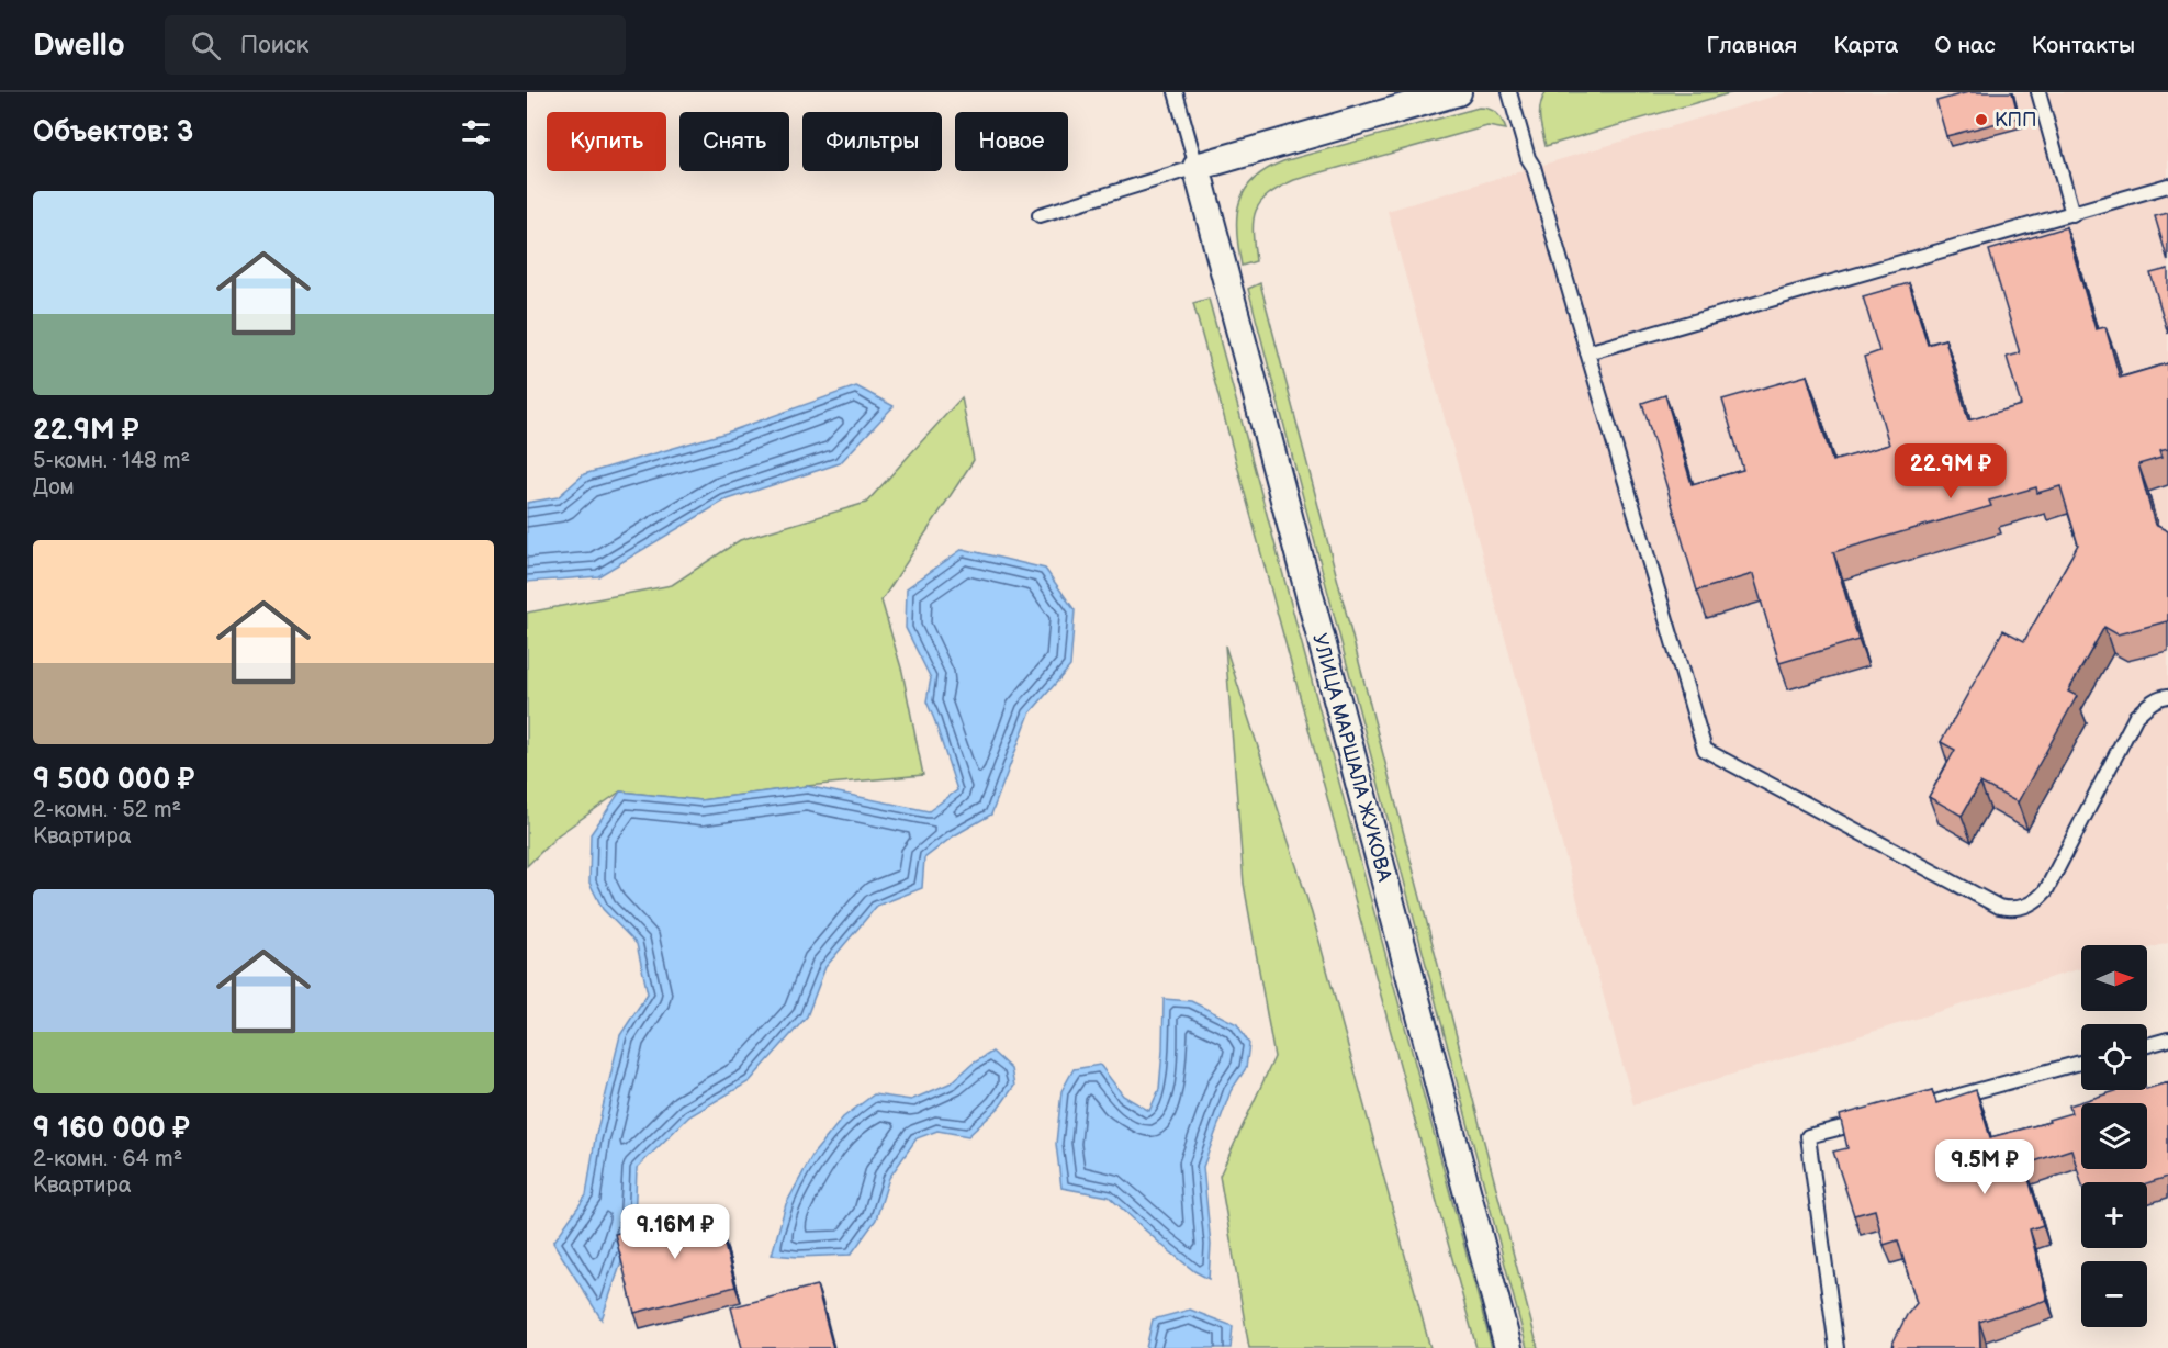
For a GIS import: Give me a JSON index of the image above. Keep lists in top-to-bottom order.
{
  "streets": {
    "street": ["УЛИЦА МАРШАЛА ЖУКОВА"]
  },
  "places": ["КПП"],
  "north": "right",
  "page": {
    "header": "Dwello",
    "search": "Поиск",
    "nav": [
      "Главная",
      "Карта",
      "О нас",
      "Контакты"
    ],
    "heading": "Объектов: 3",
    "chip": [
      "Купить",
      "Снять",
      "Фильтры",
      "Новое"
    ],
    "list": [
      {
        "name": "22.9M ₽",
        "note": "5-комн. · 148 m² · Дом"
      },
      {
        "name": "9 500 000 ₽",
        "note": "2-комн. · 52 m² · Квартира"
      },
      {
        "name": "9 160 000 ₽",
        "note": "2-комн. · 64 m² · Квартира"
      }
    ],
    "price": ["22.9M ₽", "9.5M ₽", "9.16M ₽"],
    "map_buttons": ["+", "−"]
  }
}
